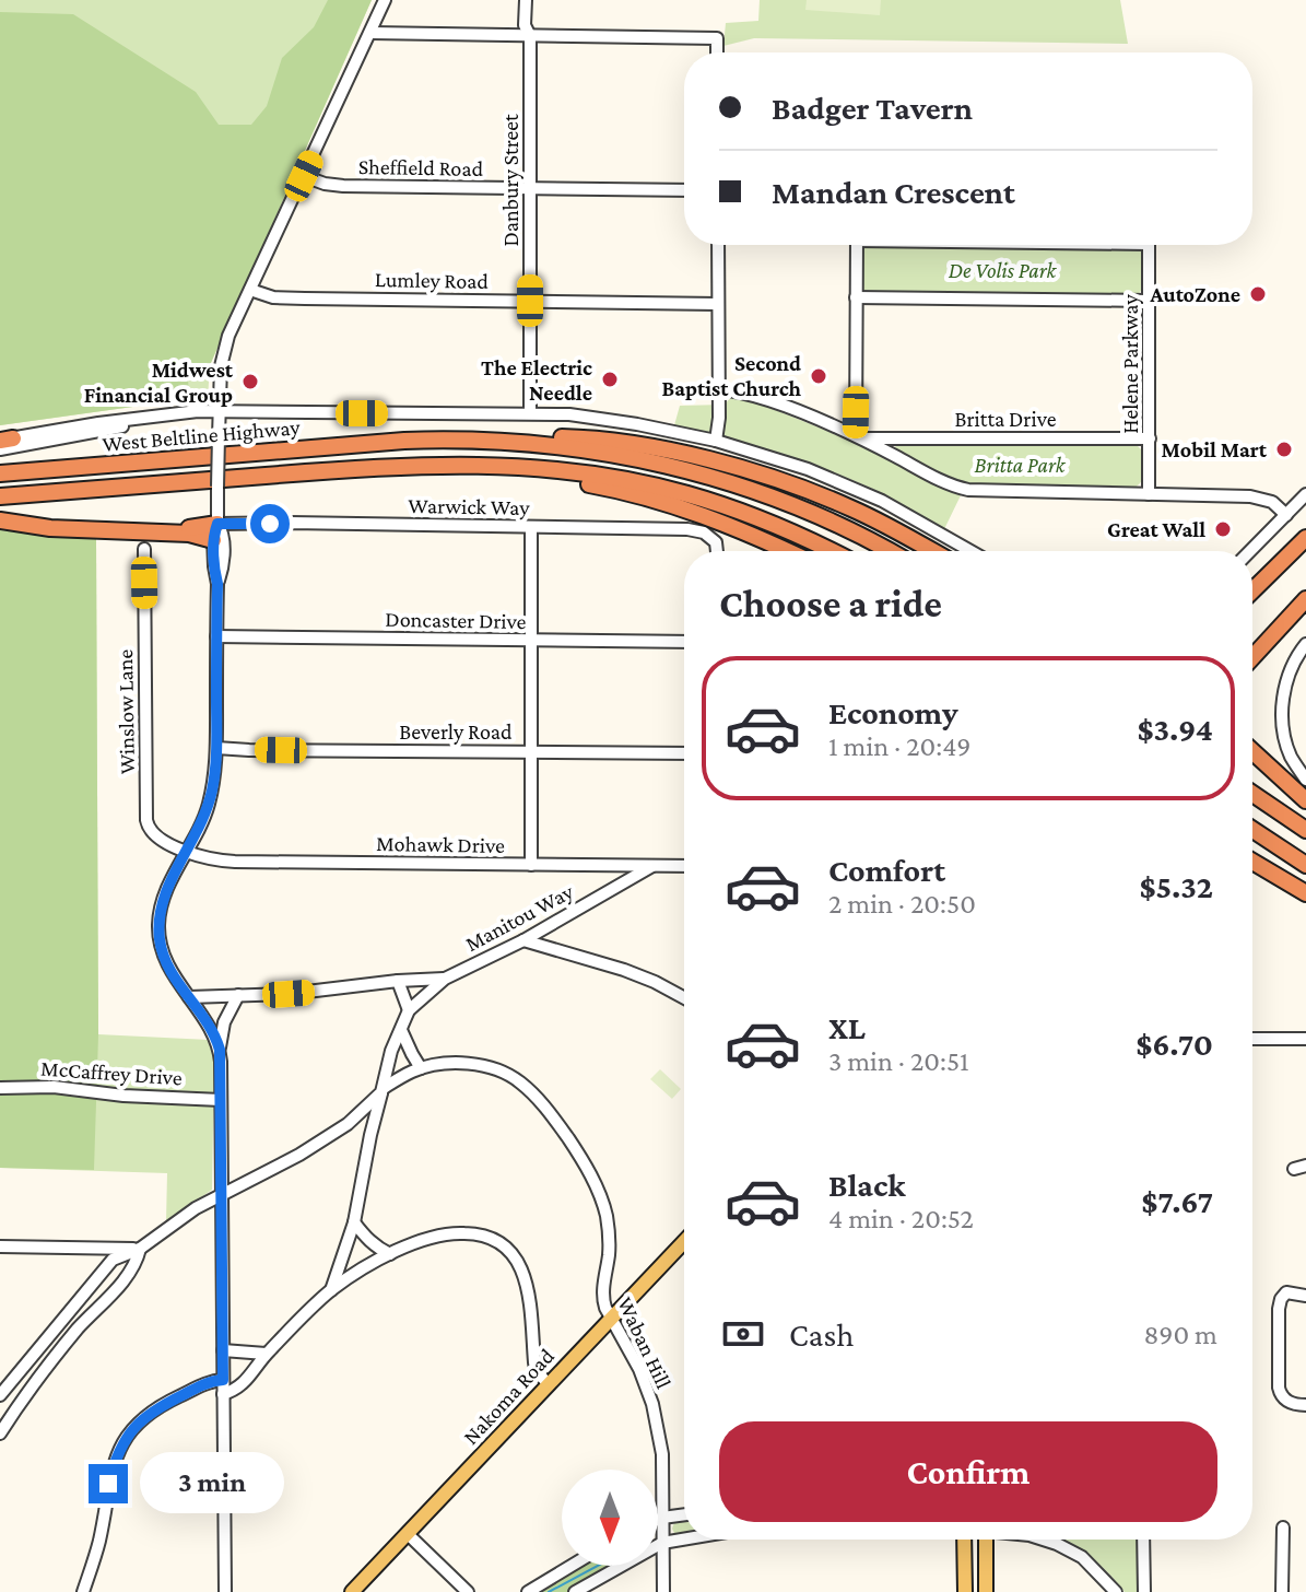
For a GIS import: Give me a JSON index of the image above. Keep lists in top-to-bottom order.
{
  "streets": {
    "highway": ["West Beltline Highway"],
    "main road": ["Nakoma Road"],
    "street": [
      "Sheffield Road",
      "Danbury Street",
      "Lumley Road",
      "Helene Parkway",
      "Britta Drive",
      "Warwick Way",
      "Doncaster Drive",
      "Winslow Lane",
      "Beverly Road",
      "Mohawk Drive",
      "Manitou Way",
      "McCaffrey Drive",
      "Waban Hill"
    ]
  },
  "crossings": [
    ["Sheffield Road", "Danbury Street"],
    ["Danbury Street", "Lumley Road"],
    ["Helene Parkway", "Britta Drive"],
    ["Winslow Lane", "Mohawk Drive"],
    ["Mohawk Drive", "Manitou Way"],
    ["Manitou Way", "Waban Hill"],
    ["Waban Hill", "Nakoma Road"]
  ],
  "parks": ["De Volis Park", "Britta Park"],
  "places": [
    "AutoZone",
    "Second Baptist Church",
    "The Electric Needle",
    "Midwest Financial Group",
    "Mobil Mart",
    "Great Wall"
  ],
  "north": "bottom",
  "page": {
    "banner": ["Badger Tavern", "Mandan Crescent"],
    "heading": "Choose a ride",
    "list": [
      {
        "name": "Economy",
        "note": "1 min · 20:49",
        "value": "$3.94"
      },
      {
        "name": "Comfort",
        "note": "2 min · 20:50",
        "value": "$5.32"
      },
      {
        "name": "XL",
        "note": "3 min · 20:51",
        "value": "$6.70"
      },
      {
        "name": "Black",
        "note": "4 min · 20:52",
        "value": "$7.67"
      }
    ],
    "pay": ["Cash", "890 m"],
    "buttons": "Confirm",
    "bubble": "3 min"
  }
}
